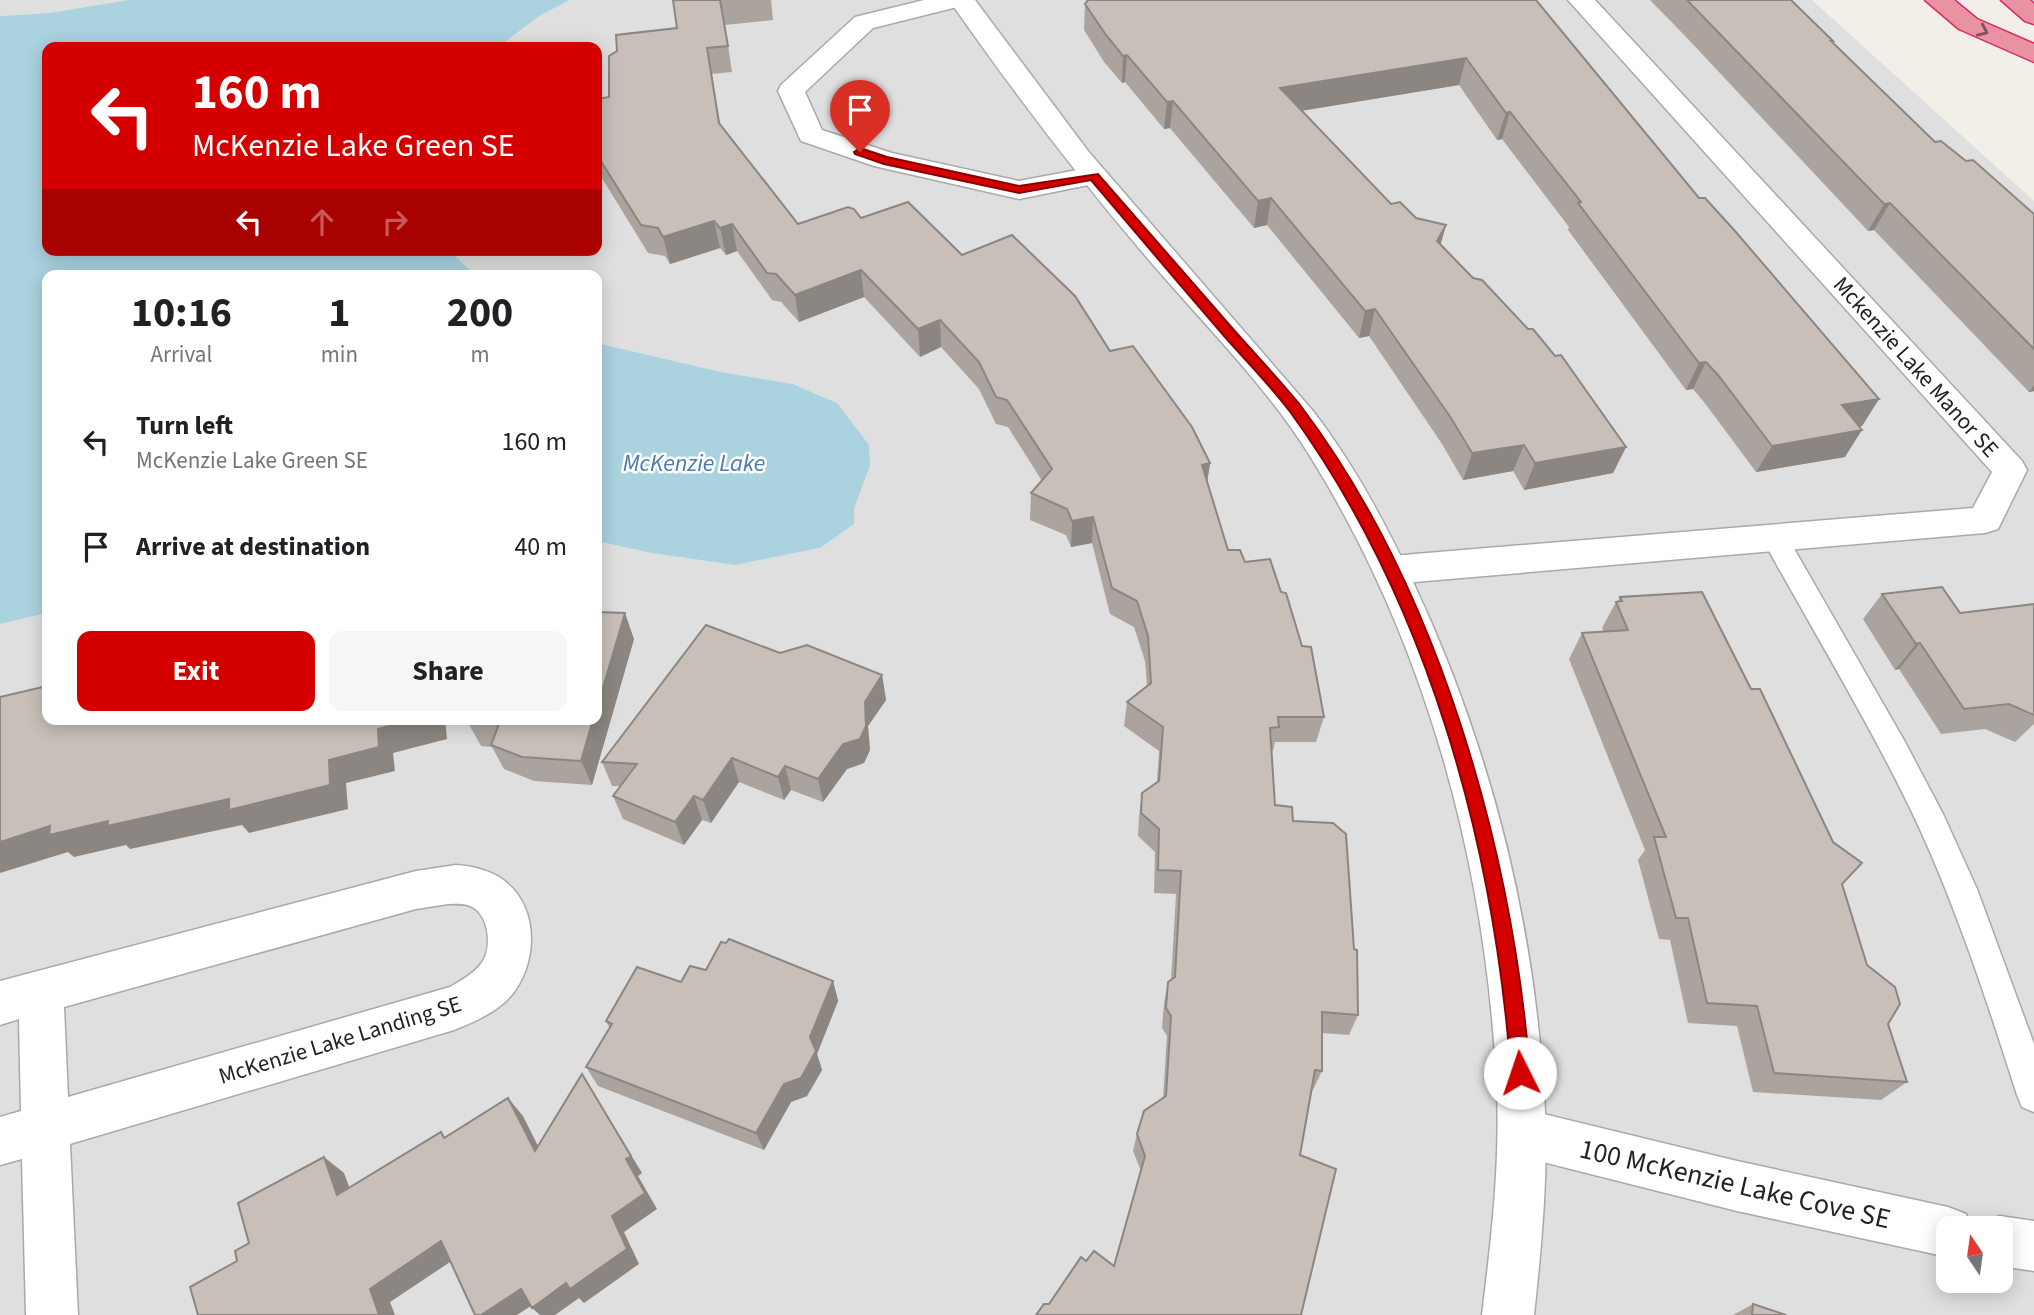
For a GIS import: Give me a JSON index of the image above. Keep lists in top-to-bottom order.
{
  "streets": {
    "street": ["Mckenzie Lake Manor SE", "McKenzie Lake Landing SE", "100 McKenzie Lake Cove SE"]
  },
  "water": ["McKenzie Lake"],
  "north": "top",
  "page": {
    "turn": ["160 m", "McKenzie Lake Green SE"],
    "eta": [
      "10:16",
      "Arrival",
      "1",
      "min",
      "200",
      "m"
    ],
    "list": [
      {
        "name": "Turn left",
        "note": "McKenzie Lake Green SE",
        "value": "160 m"
      },
      {
        "name": "Arrive at destination",
        "value": "40 m"
      }
    ],
    "buttons": ["Exit", "Share"]
  }
}
